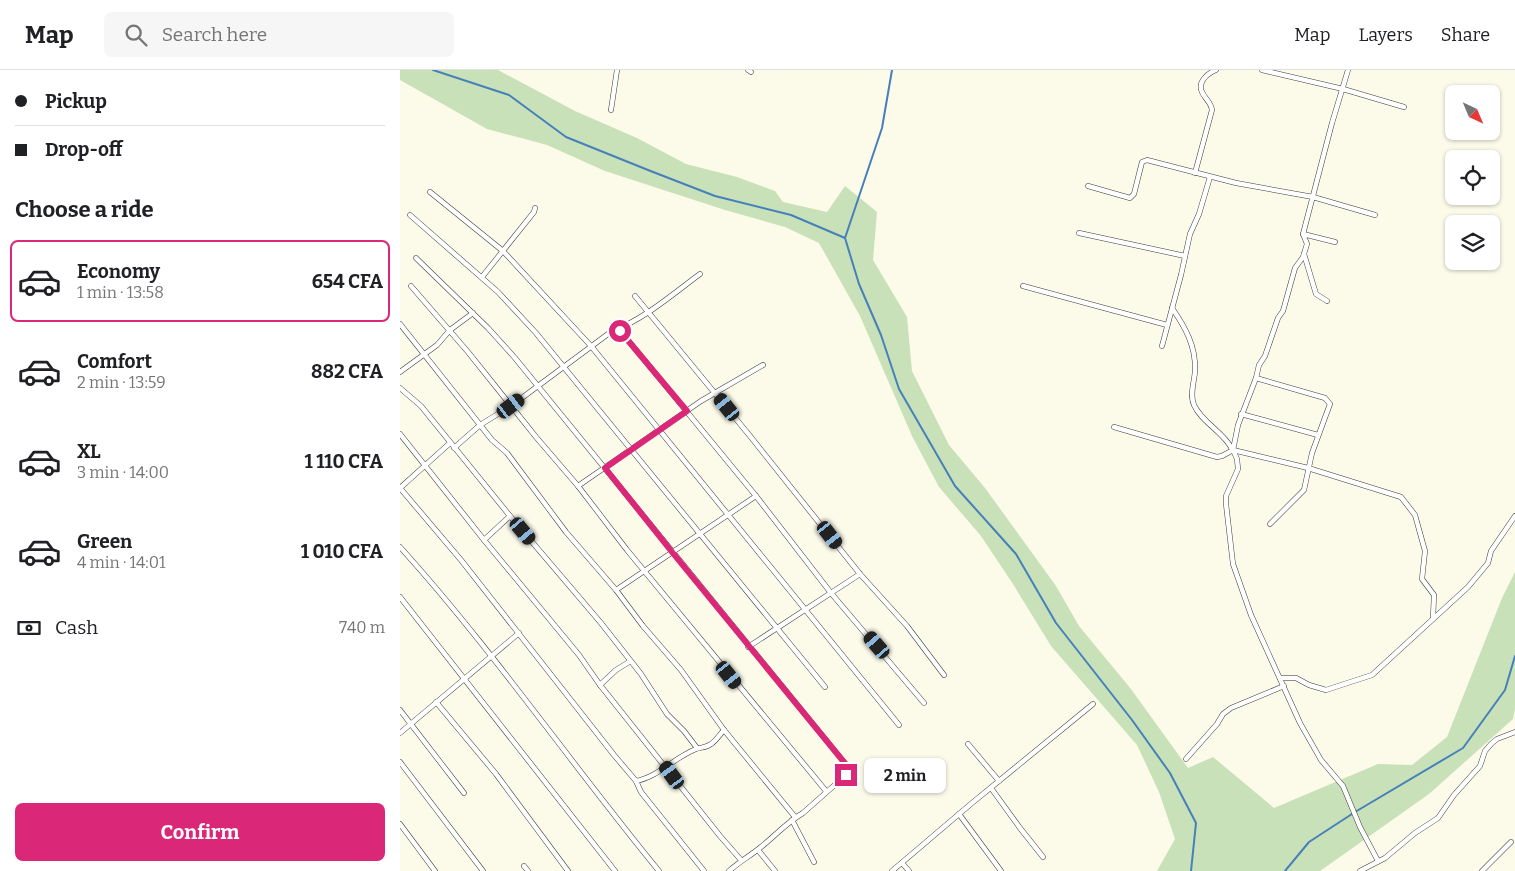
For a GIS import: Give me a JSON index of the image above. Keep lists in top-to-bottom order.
{
  "north": "bottom right",
  "page": {
    "header": "Map",
    "search": "Search here",
    "nav": ["Map", "Layers", "Share"],
    "banner": ["Pickup", "Drop-off"],
    "heading": "Choose a ride",
    "list": [
      {
        "name": "Economy",
        "note": "1 min · 13:58",
        "value": "654 CFA"
      },
      {
        "name": "Comfort",
        "note": "2 min · 13:59",
        "value": "882 CFA"
      },
      {
        "name": "XL",
        "note": "3 min · 14:00",
        "value": "1 110 CFA"
      },
      {
        "name": "Green",
        "note": "4 min · 14:01",
        "value": "1 010 CFA"
      }
    ],
    "pay": ["Cash", "740 m"],
    "bubble": "2 min",
    "buttons": "Confirm"
  }
}
